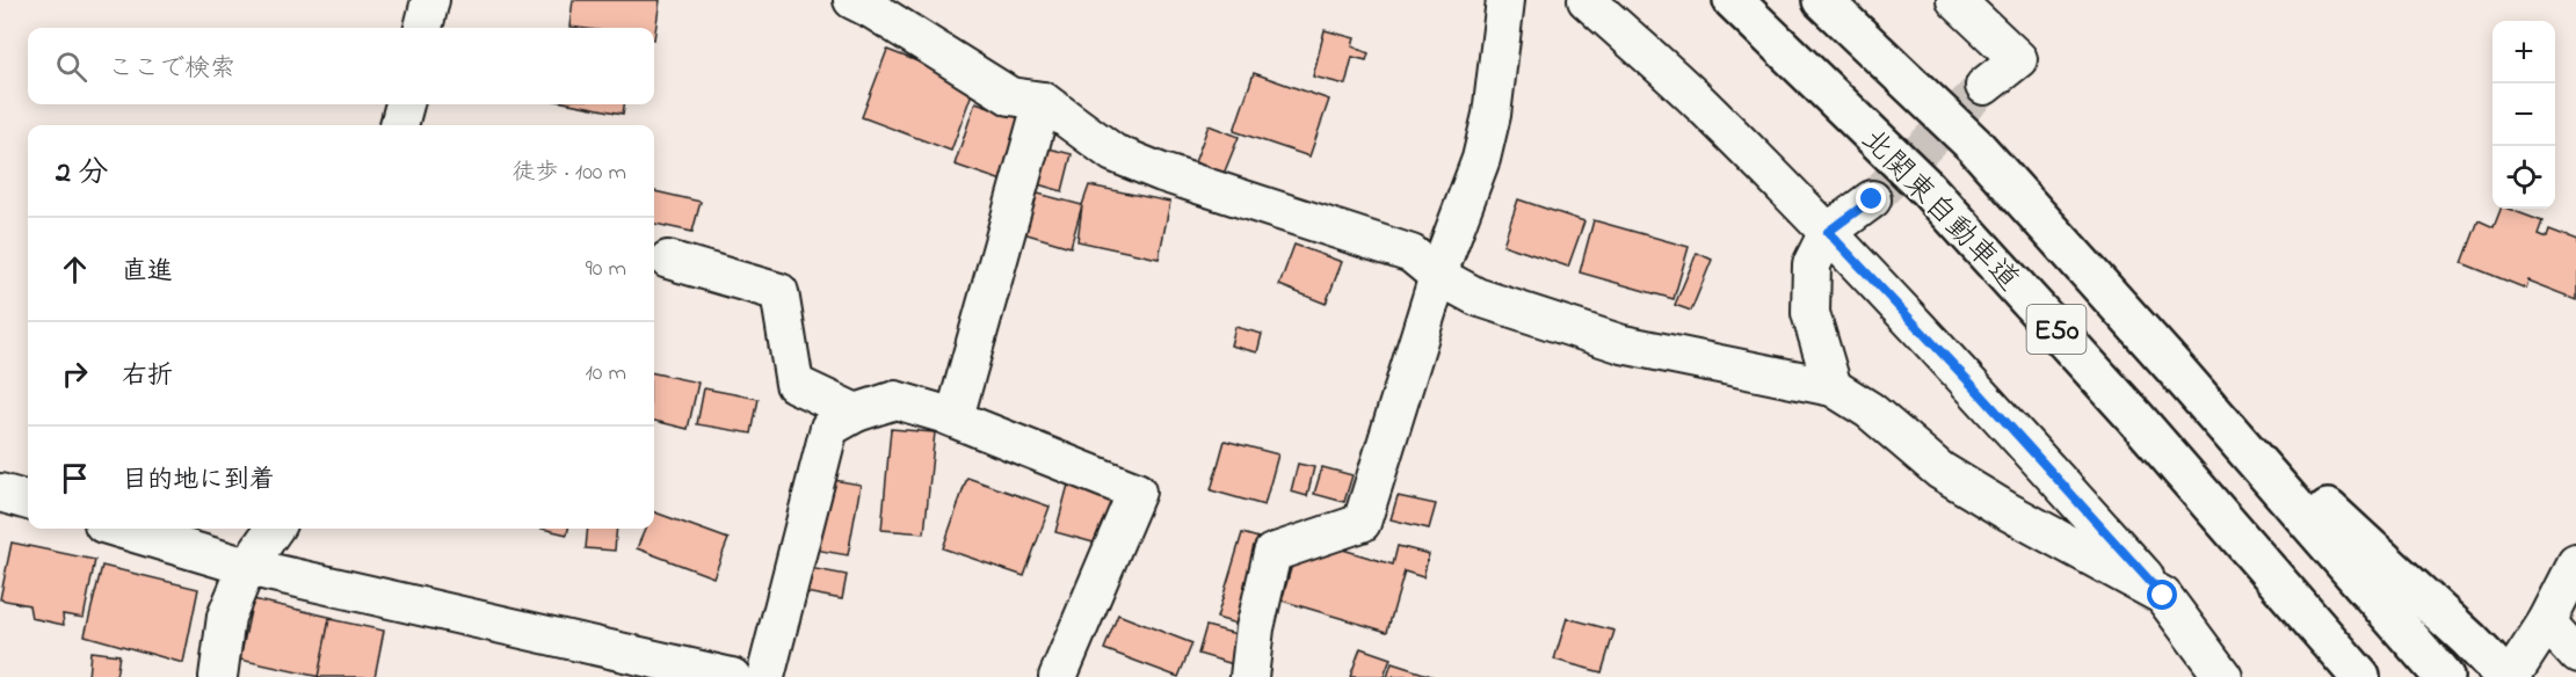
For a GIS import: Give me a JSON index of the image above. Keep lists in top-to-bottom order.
{
  "streets": {
    "highway": ["北関東自動車道", "E50"]
  },
  "page": {
    "map_buttons": ["+", "−"],
    "search": "ここで検索",
    "heading": ["2 分", "徒歩 · 100 m"],
    "list": [
      ["直進", "90 m"],
      ["右折", "10 m"],
      "目的地に到着"
    ]
  }
}
